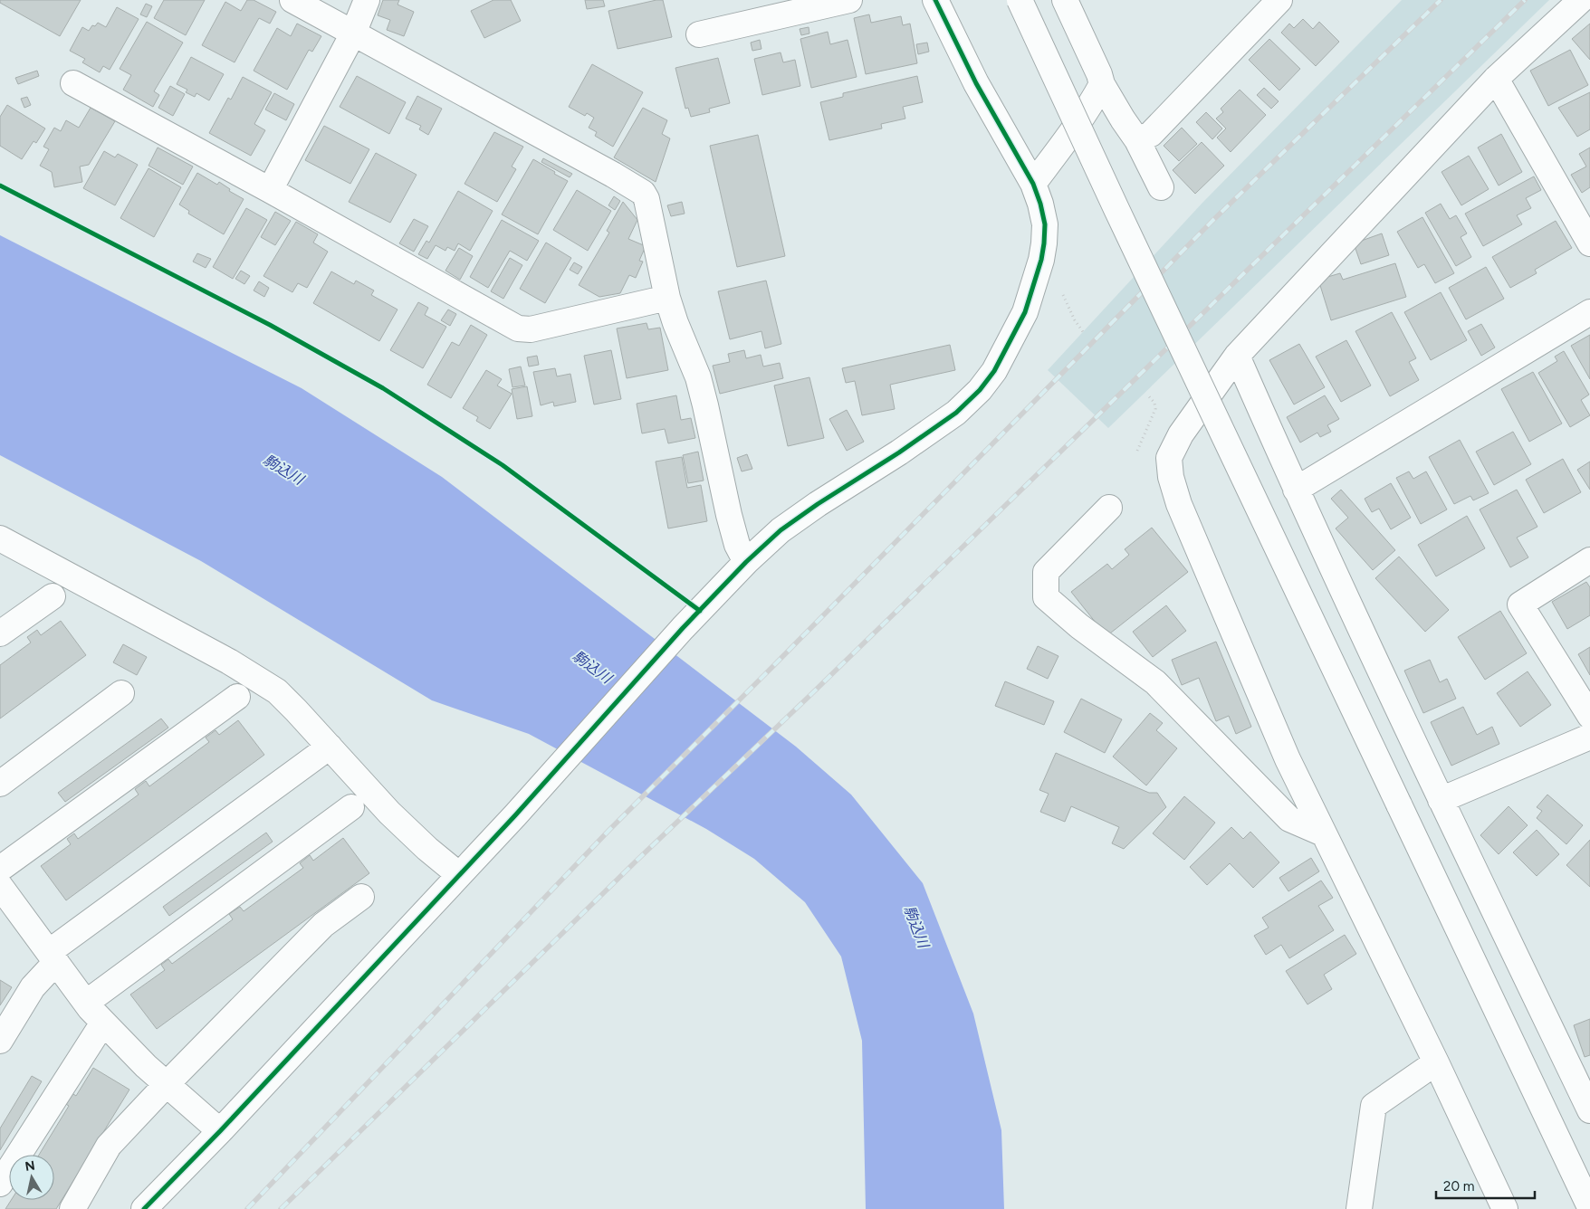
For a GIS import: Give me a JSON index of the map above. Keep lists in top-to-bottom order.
{
  "water": ["駒込川"],
  "scale_bar": "20 m",
  "north": "top"
}
